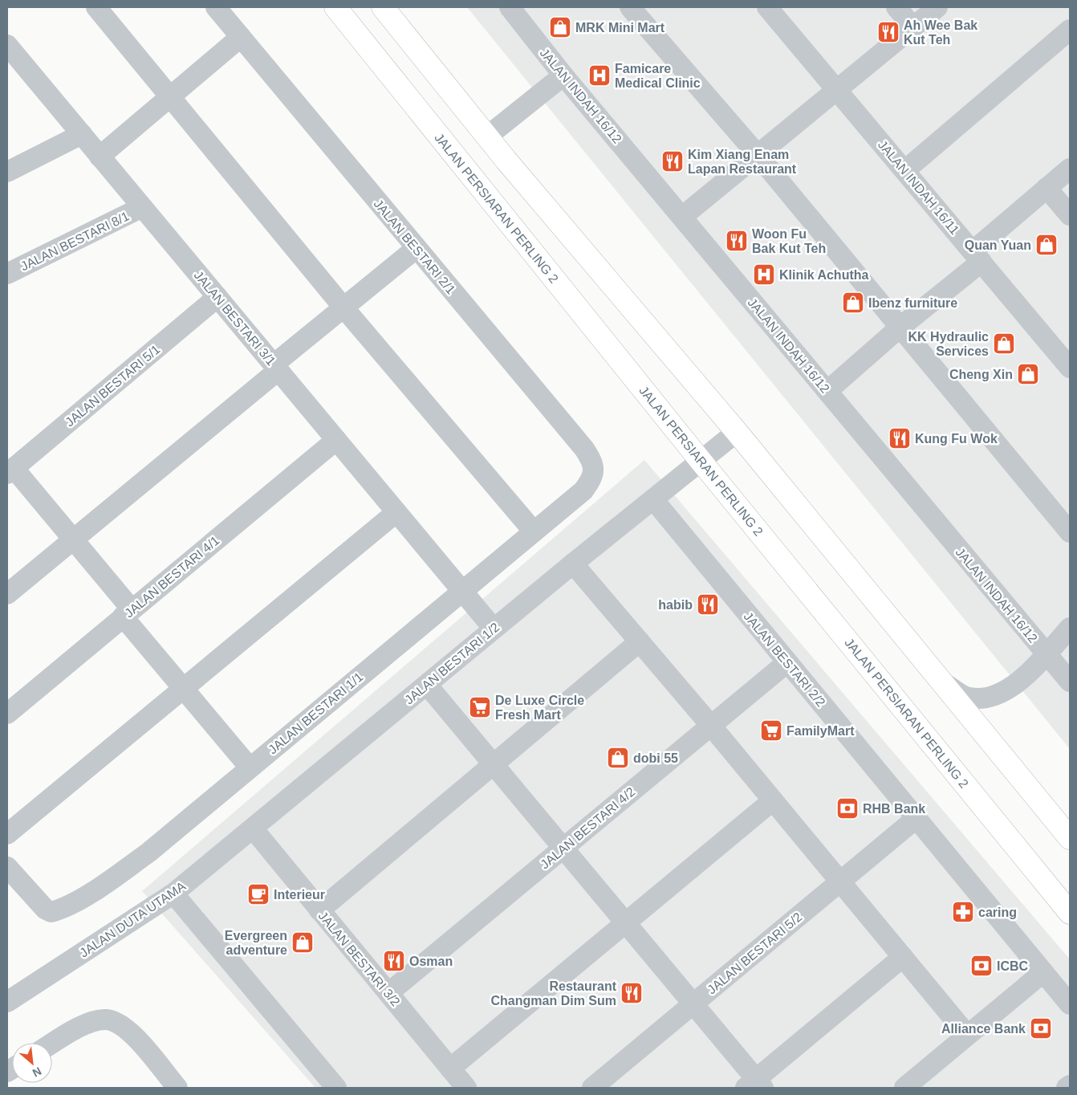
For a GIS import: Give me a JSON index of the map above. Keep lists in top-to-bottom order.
{
  "streets": {
    "main road": ["JALAN PERSIARAN PERLING 2"],
    "street": [
      "JALAN INDAH 16/12",
      "JALAN INDAH 16/11",
      "JALAN BESTARI 8/1",
      "JALAN BESTARI 2/1",
      "JALAN BESTARI 3/1",
      "JALAN BESTARI 5/1",
      "JALAN BESTARI 4/1",
      "JALAN BESTARI 2/2",
      "JALAN BESTARI 1/2",
      "JALAN BESTARI 1/1",
      "JALAN BESTARI 4/2",
      "JALAN DUTA UTAMA",
      "JALAN BESTARI 5/2",
      "JALAN BESTARI 3/2"
    ]
  },
  "crossings": [
    ["JALAN BESTARI 8/1", "JALAN BESTARI 3/1"],
    ["JALAN BESTARI 2/1", "JALAN BESTARI 1/1"],
    ["JALAN BESTARI 3/1", "JALAN BESTARI 5/1"],
    ["JALAN BESTARI 3/1", "JALAN BESTARI 4/1"],
    ["JALAN BESTARI 3/1", "JALAN BESTARI 1/2"],
    ["JALAN BESTARI 3/1", "JALAN BESTARI 1/1"],
    ["JALAN BESTARI 2/2", "JALAN BESTARI 1/2"],
    ["JALAN BESTARI 2/2", "JALAN BESTARI 4/2"],
    ["JALAN BESTARI 2/2", "JALAN BESTARI 5/2"],
    ["JALAN BESTARI 1/2", "JALAN DUTA UTAMA"],
    ["JALAN BESTARI 1/2", "JALAN BESTARI 3/2"],
    ["JALAN BESTARI 4/2", "JALAN BESTARI 3/2"],
    ["JALAN DUTA UTAMA", "JALAN BESTARI 3/2"]
  ],
  "places": {
    "shop": [
      "MRK Mini Mart",
      "Quan Yuan",
      "Ibenz furniture",
      "KK Hydraulic Services",
      "Cheng Xin",
      "dobi 55",
      "Evergreen adventure"
    ],
    "restaurant": [
      "Ah Wee Bak Kut Teh",
      "Kim Xiang Enam Lapan Restaurant",
      "Woon Fu Bak Kut Teh",
      "Kung Fu Wok",
      "habib",
      "Osman",
      "Restaurant Changman Dim Sum"
    ],
    "hospital": ["Famicare Medical Clinic", "Klinik Achutha"],
    "supermarket": ["De Luxe Circle Fresh Mart", "FamilyMart"],
    "bank": ["RHB Bank", "ICBC", "Alliance Bank"],
    "cafe": ["Interieur"],
    "pharmacy": ["caring"]
  },
  "north": "bottom right"
}
